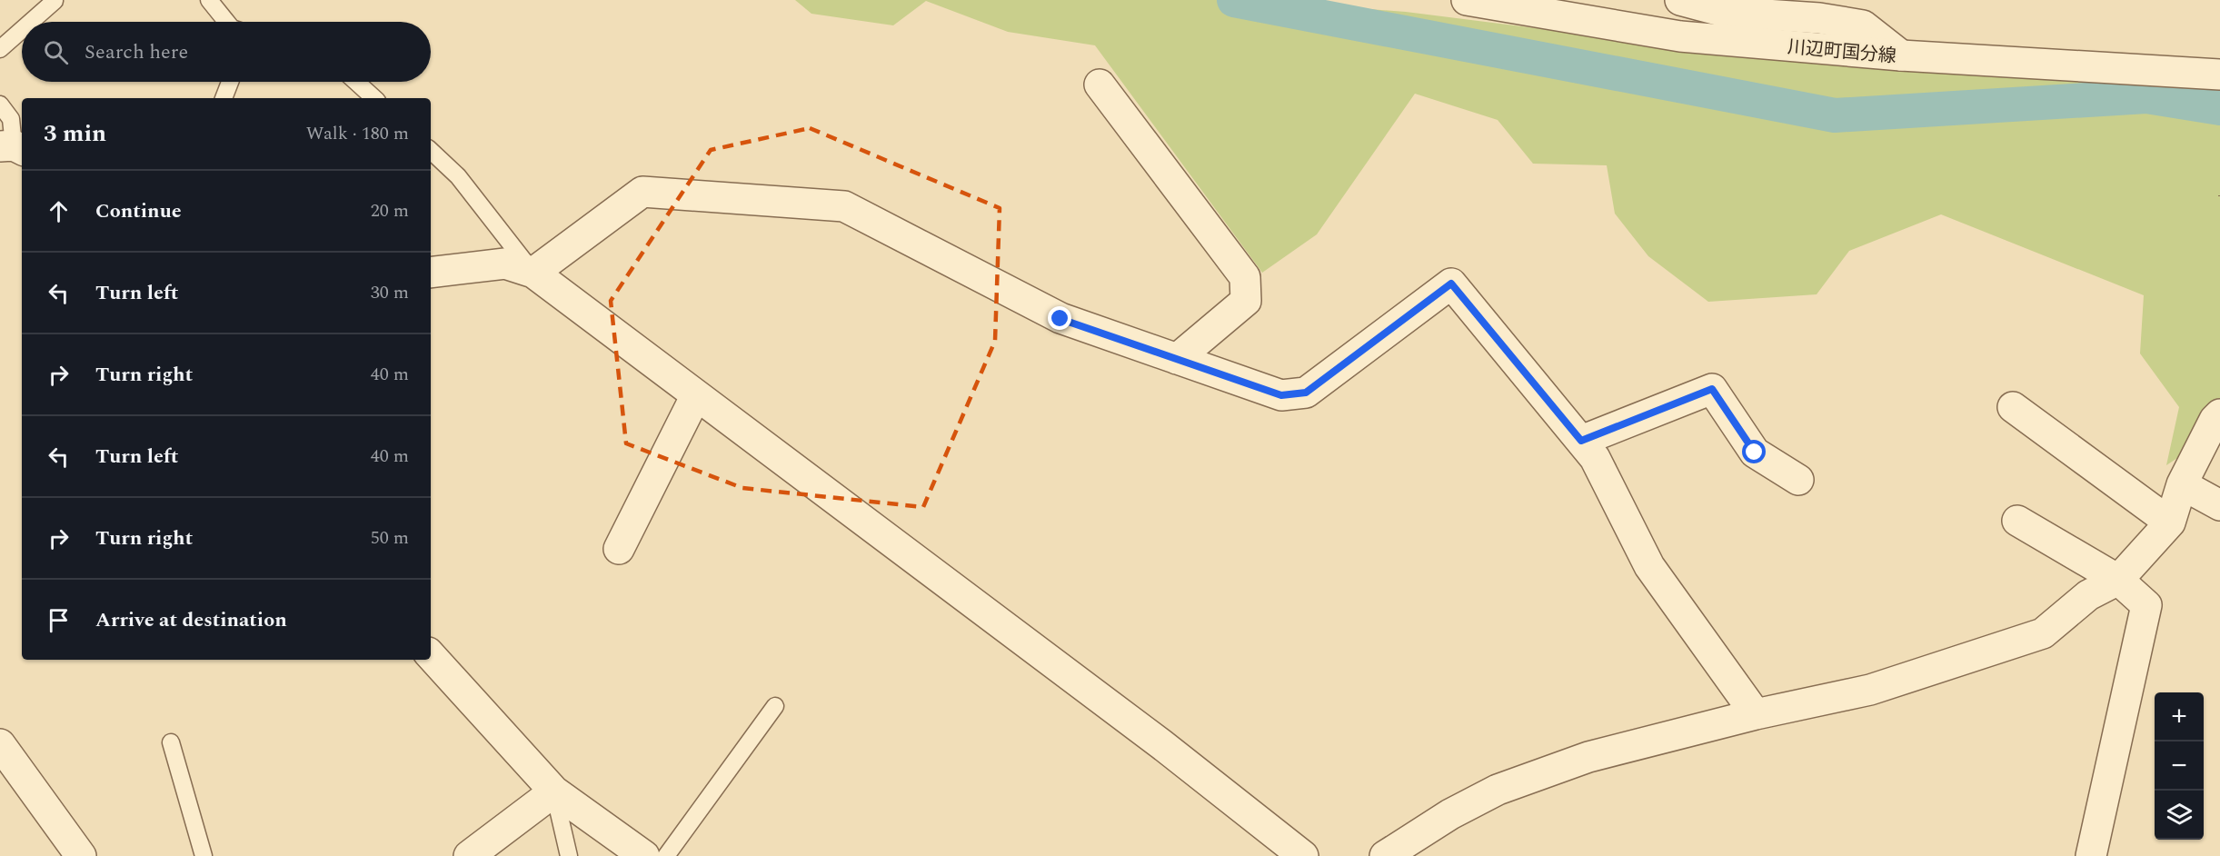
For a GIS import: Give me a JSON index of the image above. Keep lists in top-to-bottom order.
{
  "streets": {
    "street": ["川辺町国分線"]
  },
  "page": {
    "search": "Search here",
    "heading": ["3 min", "Walk · 180 m"],
    "list": [
      ["Continue", "20 m"],
      ["Turn left", "30 m"],
      ["Turn right", "40 m"],
      ["Turn left", "40 m"],
      ["Turn right", "50 m"],
      "Arrive at destination"
    ],
    "map_buttons": ["+", "−"]
  }
}
